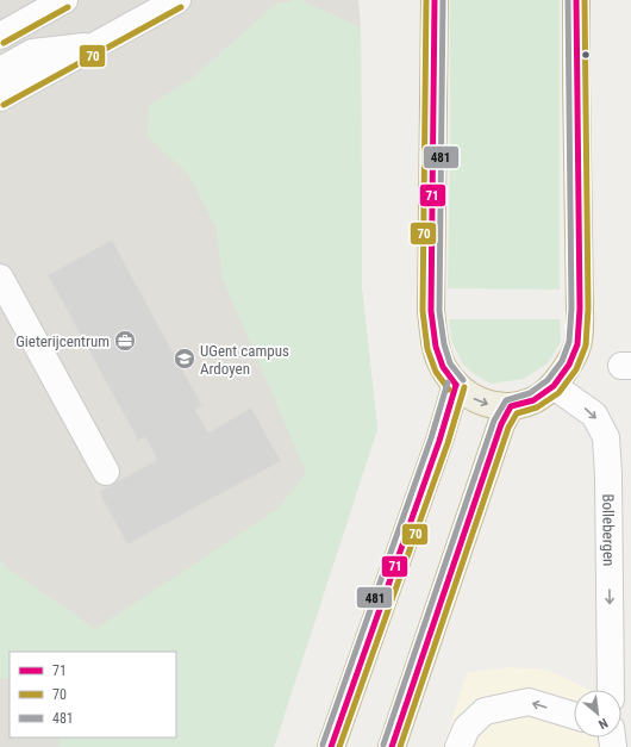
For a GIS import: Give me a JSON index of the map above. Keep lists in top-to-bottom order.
{
  "streets": {
    "street": ["Bollebergen"]
  },
  "one_way": ["Bollebergen"],
  "places": {
    "office": ["Gieterijcentrum"],
    "school or university": ["UGent campus Ardoyen"]
  },
  "lines": ["transit line 71", "transit line 70", "transit line 481"],
  "legend": ["71", "70", "481"],
  "north": "bottom right"
}
